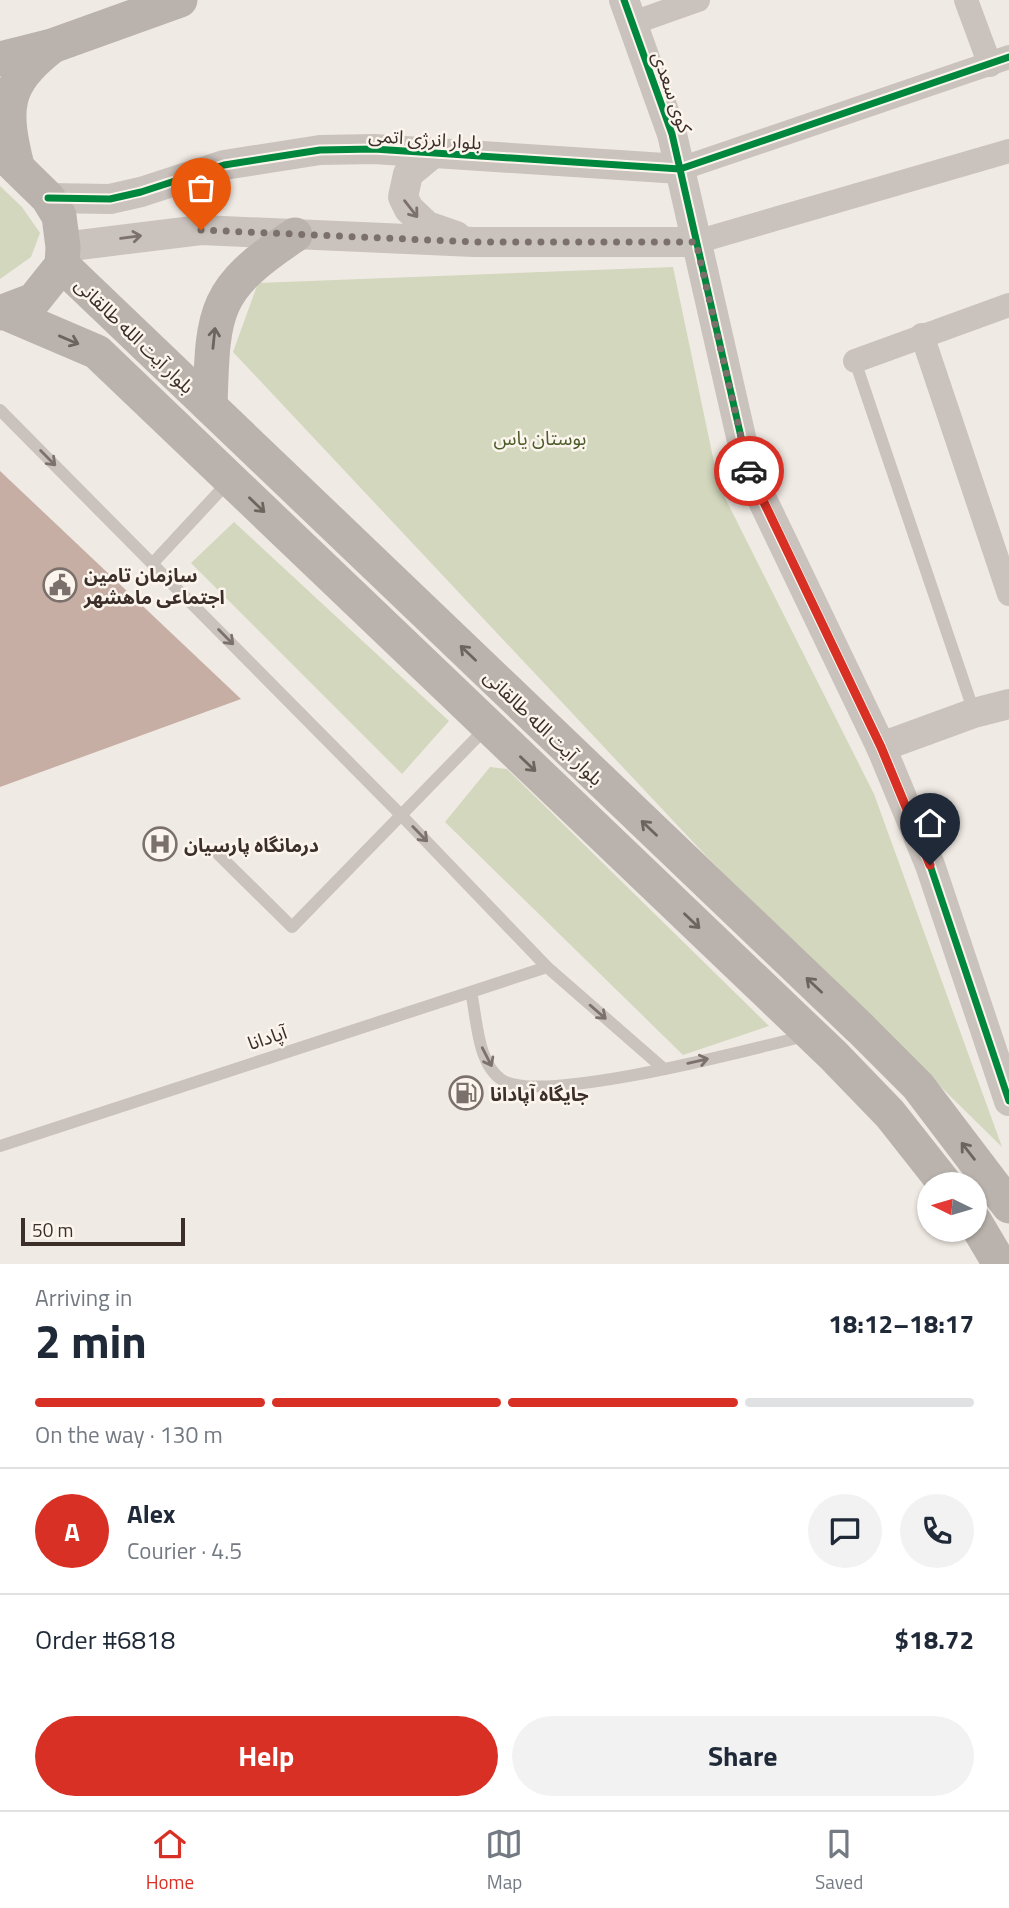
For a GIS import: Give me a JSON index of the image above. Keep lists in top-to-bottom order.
{
  "streets": {
    "main road": ["بلوار آیت الله طالقانی"],
    "street": ["کوی سعدی", "بلوار انرژی اتمی"],
    "lane": ["آپادانا"]
  },
  "crossings": [
    ["کوی سعدی", "بلوار انرژی اتمی"]
  ],
  "parks": ["بوستان یاس"],
  "places": {
    "public building": ["سازمان تامین اجتماعی ماهشهر"],
    "hospital": ["درمانگاه پارسیان"],
    "fuel station": ["جایگاه آپادانا"]
  },
  "scale_bar": "50 m",
  "north": "left",
  "page": {
    "scale": "50 m",
    "heading": ["2 min", "Arriving in", "18:12–18:17"],
    "panel": [
      "Alex",
      "Courier · 4.5",
      "Order #6818",
      "$18.72"
    ],
    "bar": "On the way · 130 m",
    "round": "A",
    "buttons": ["Help", "Share"],
    "tabs": ["Home", "Map", "Saved"]
  }
}
